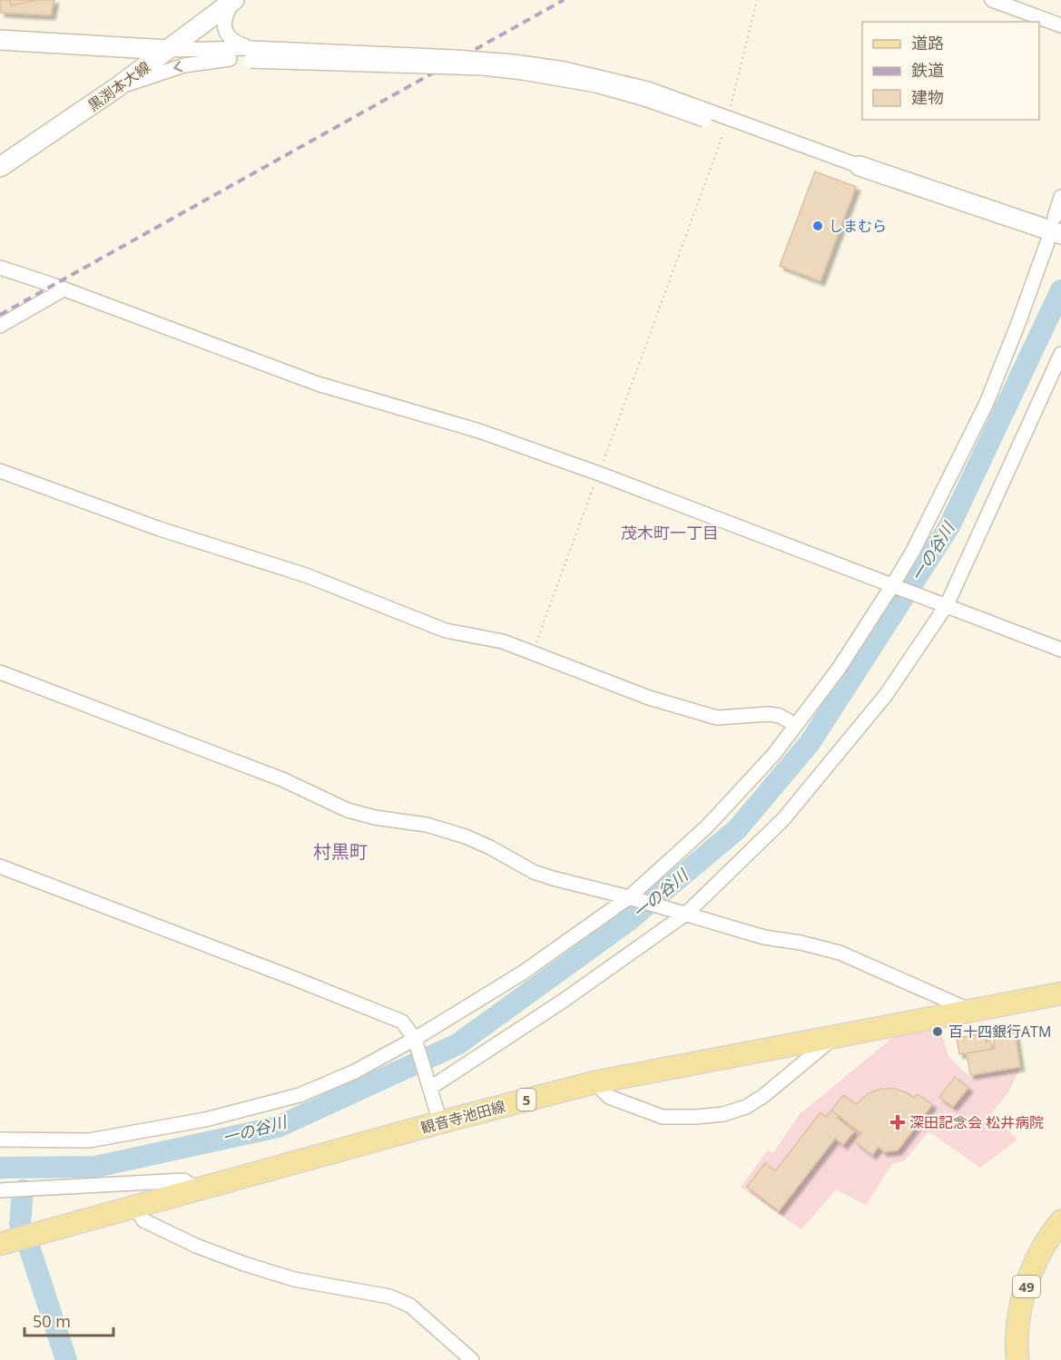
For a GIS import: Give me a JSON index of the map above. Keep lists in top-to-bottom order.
{
  "streets": {
    "main road": ["5", "観音寺池田線", "49"],
    "street": ["黒渕本大線"]
  },
  "districts": ["茂木町一丁目", "村黒町"],
  "water": ["一の谷川"],
  "places": {
    "other": ["しまむら", "百十四銀行ATM"],
    "health": ["深田記念会 松井病院"]
  },
  "legend": ["道路", "鉄道", "建物"],
  "scale_bar": "50 m"
}
